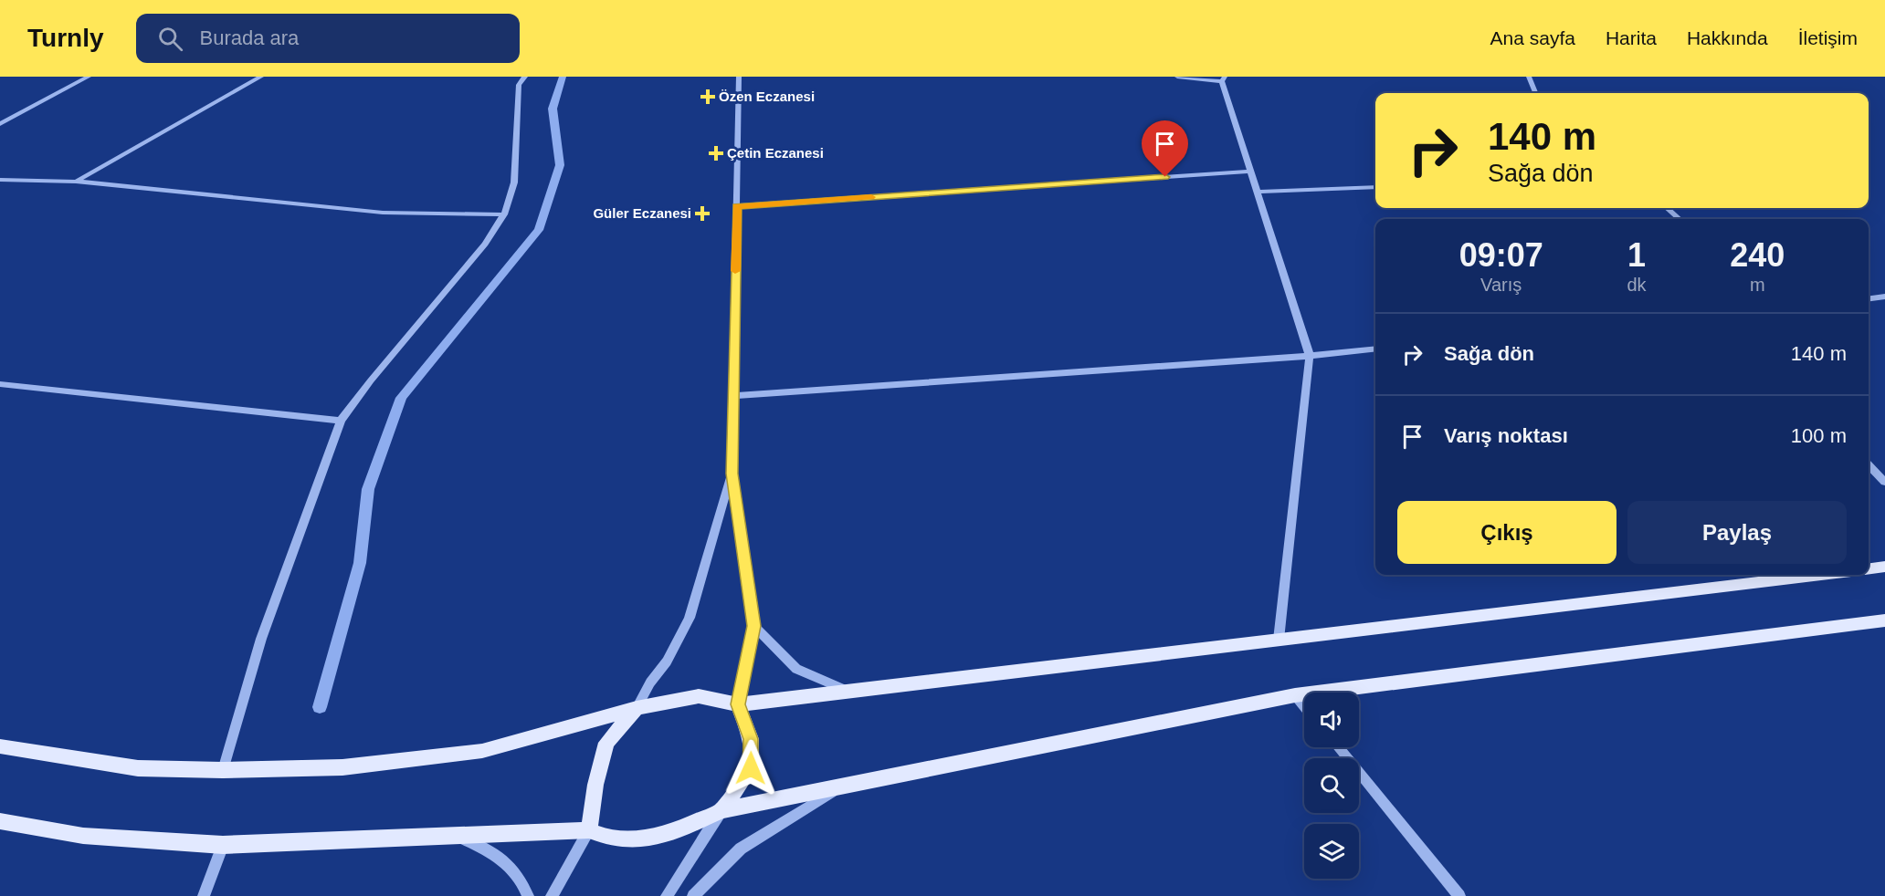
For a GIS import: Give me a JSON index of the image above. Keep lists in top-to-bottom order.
{
  "places": {
    "health": ["Özen Eczanesi", "Çetin Eczanesi", "Güler Eczanesi"]
  },
  "page": {
    "header": "Turnly",
    "search": "Burada ara",
    "nav": [
      "Ana sayfa",
      "Harita",
      "Hakkında",
      "İletişim"
    ],
    "turn": ["140 m", "Sağa dön"],
    "eta": [
      "09:07",
      "Varış",
      "1",
      "dk",
      "240",
      "m"
    ],
    "list": [
      {
        "name": "Sağa dön",
        "value": "140 m"
      },
      {
        "name": "Varış noktası",
        "value": "100 m"
      }
    ],
    "buttons": ["Çıkış", "Paylaş"]
  }
}
